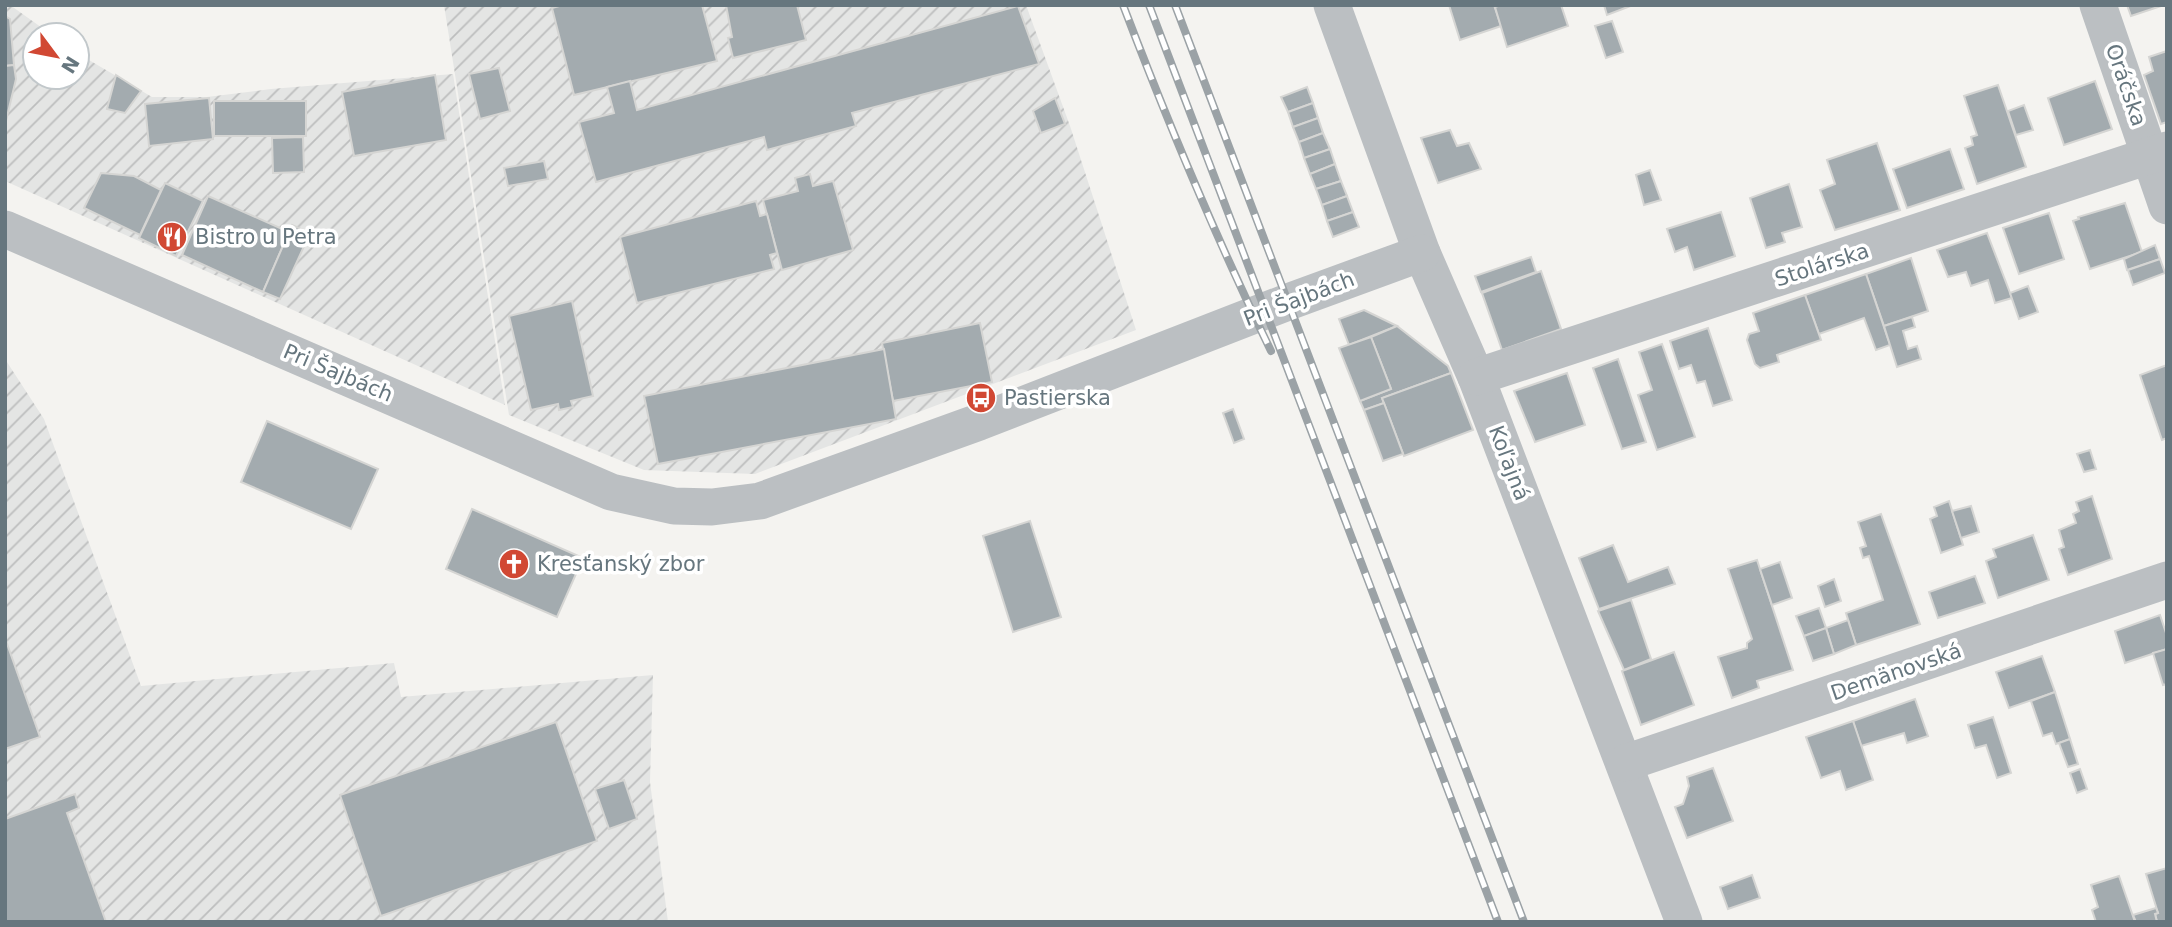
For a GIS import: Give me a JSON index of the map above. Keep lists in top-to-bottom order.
{
  "streets": {
    "street": [
      "Oráčska",
      "Stolárska",
      "Pri Šajbách",
      "Koľajná",
      "Demänovská"
    ]
  },
  "crossings": [
    ["Oráčska", "Stolárska"],
    ["Stolárska", "Koľajná"],
    ["Pri Šajbách", "Koľajná"],
    ["Koľajná", "Demänovská"]
  ],
  "places": {
    "restaurant": ["Bistro u Petra"],
    "bus stop": ["Pastierska"],
    "church": ["Kresťanský zbor"]
  },
  "north": "bottom right"
}
